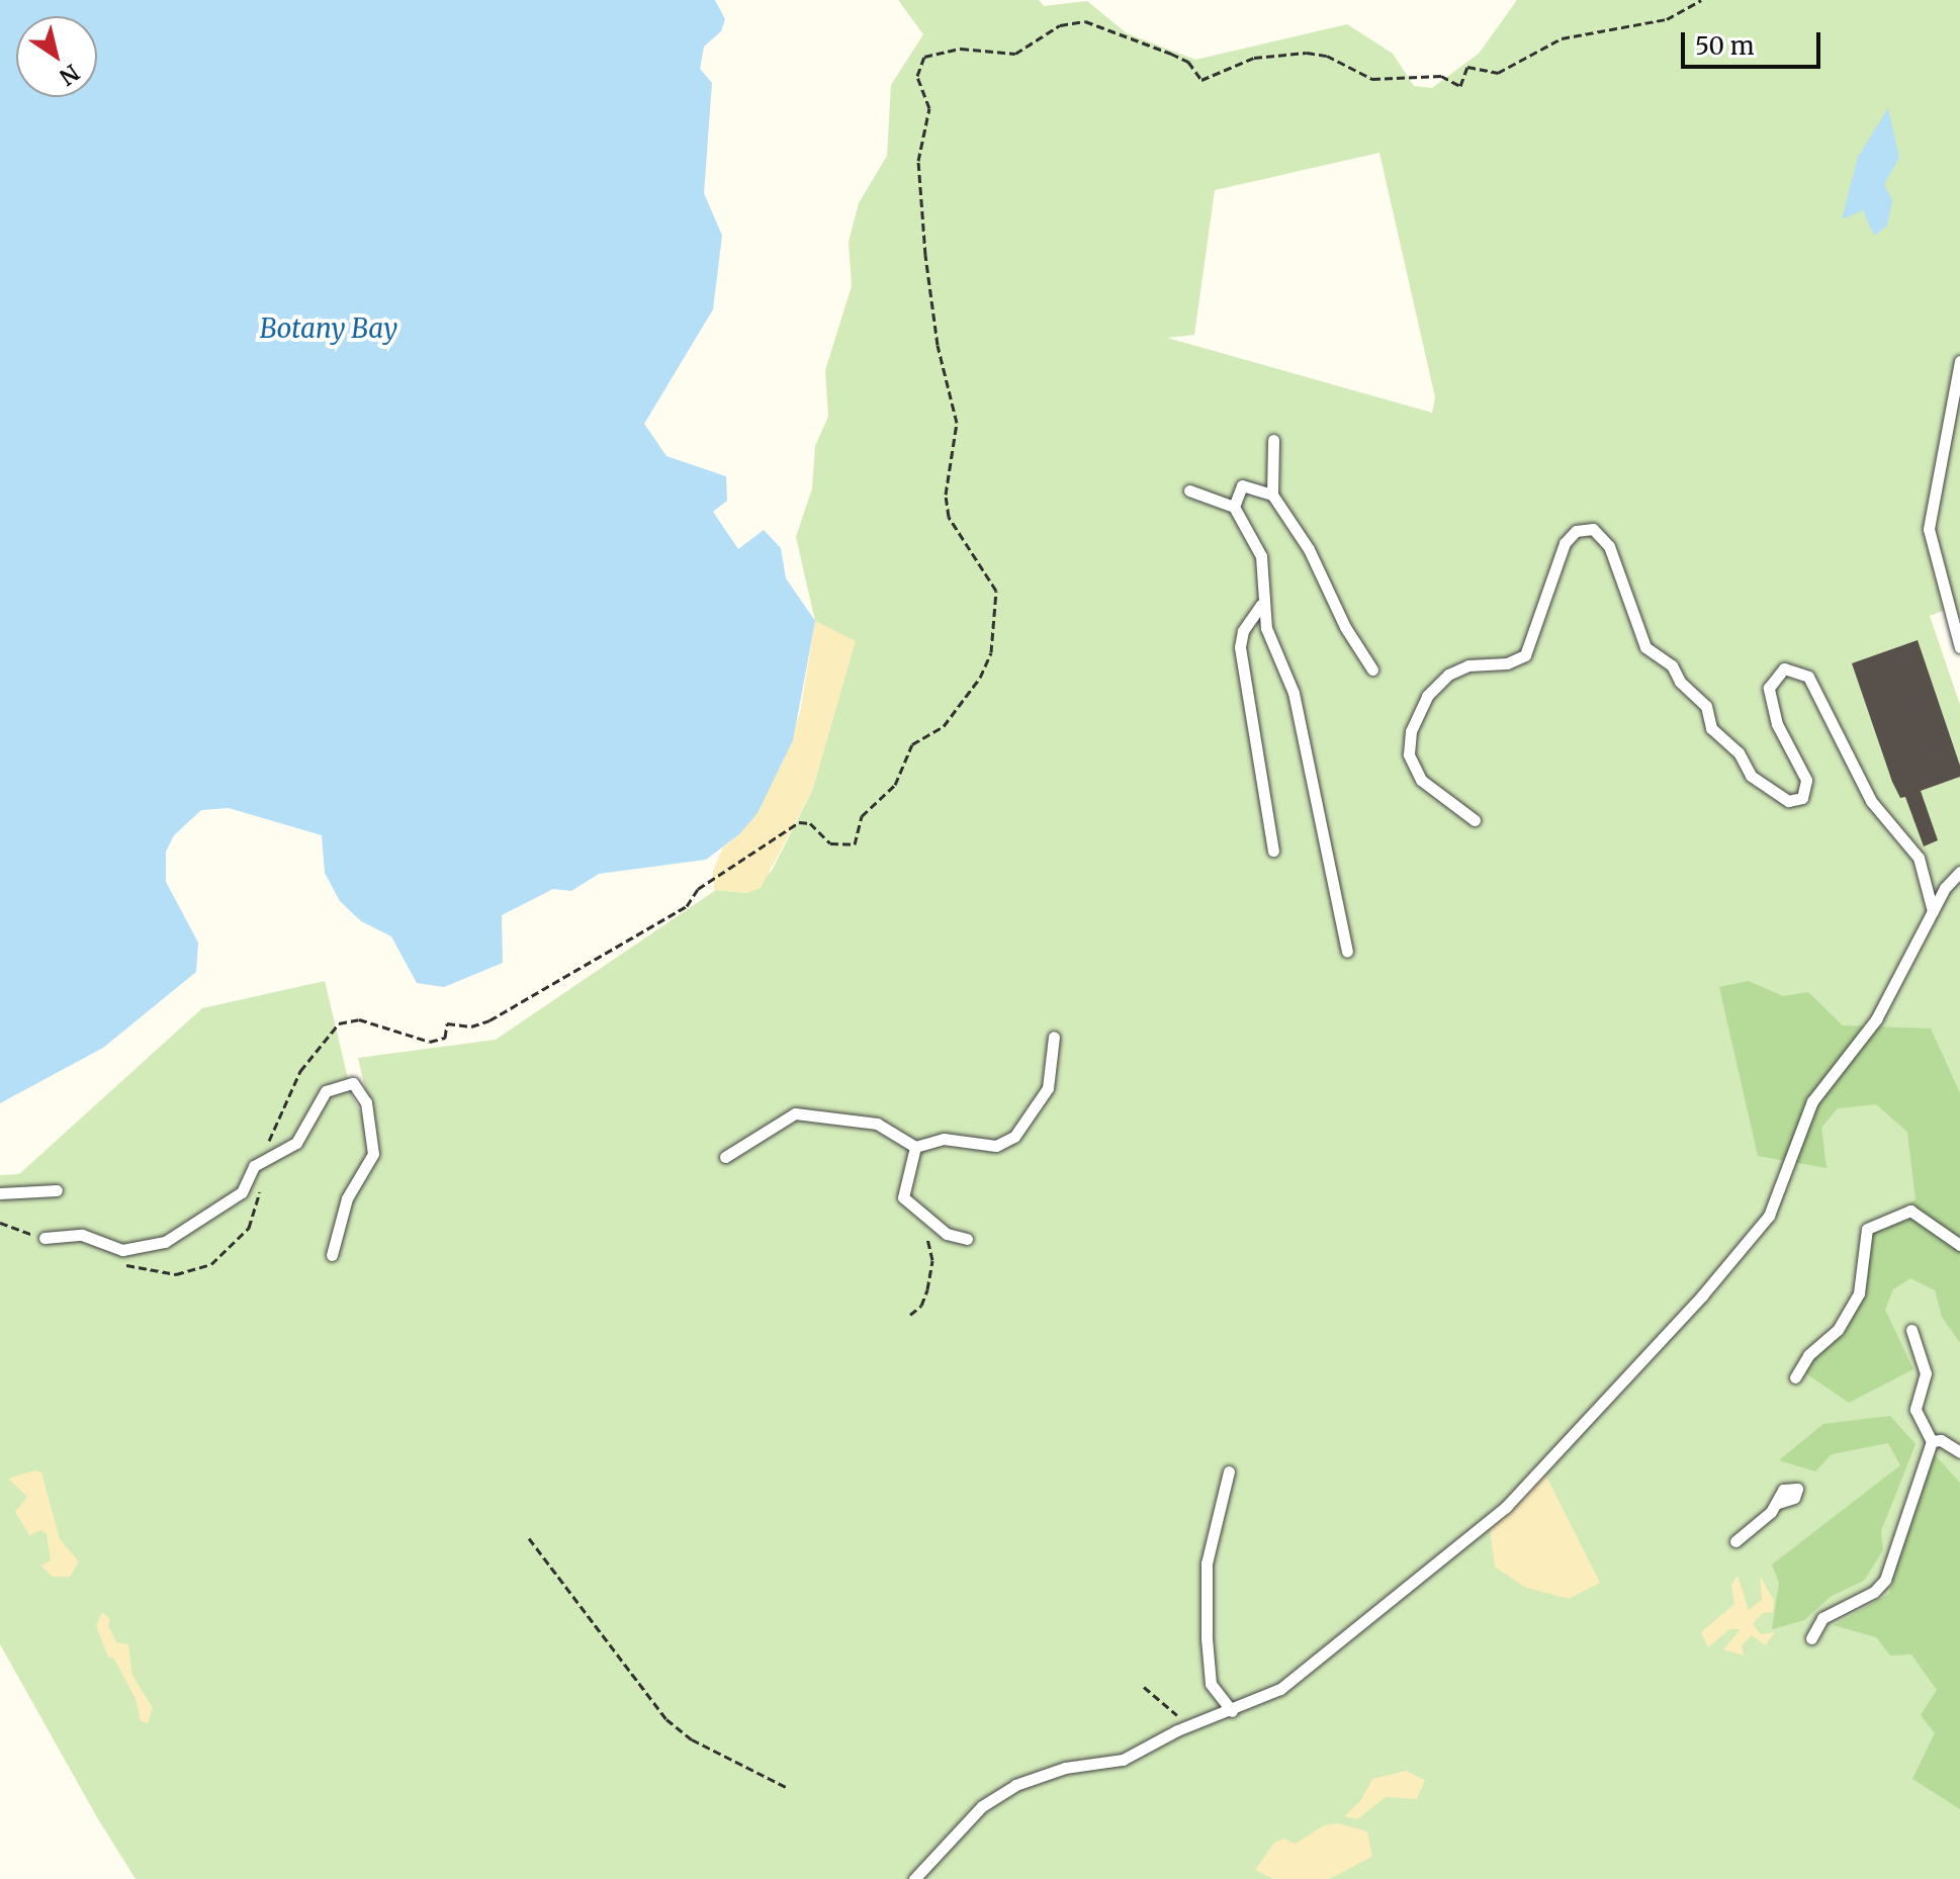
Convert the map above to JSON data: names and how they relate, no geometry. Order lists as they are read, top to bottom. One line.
{"water":["Botany Bay"],"scale_bar":"50 m","north":"bottom right"}
